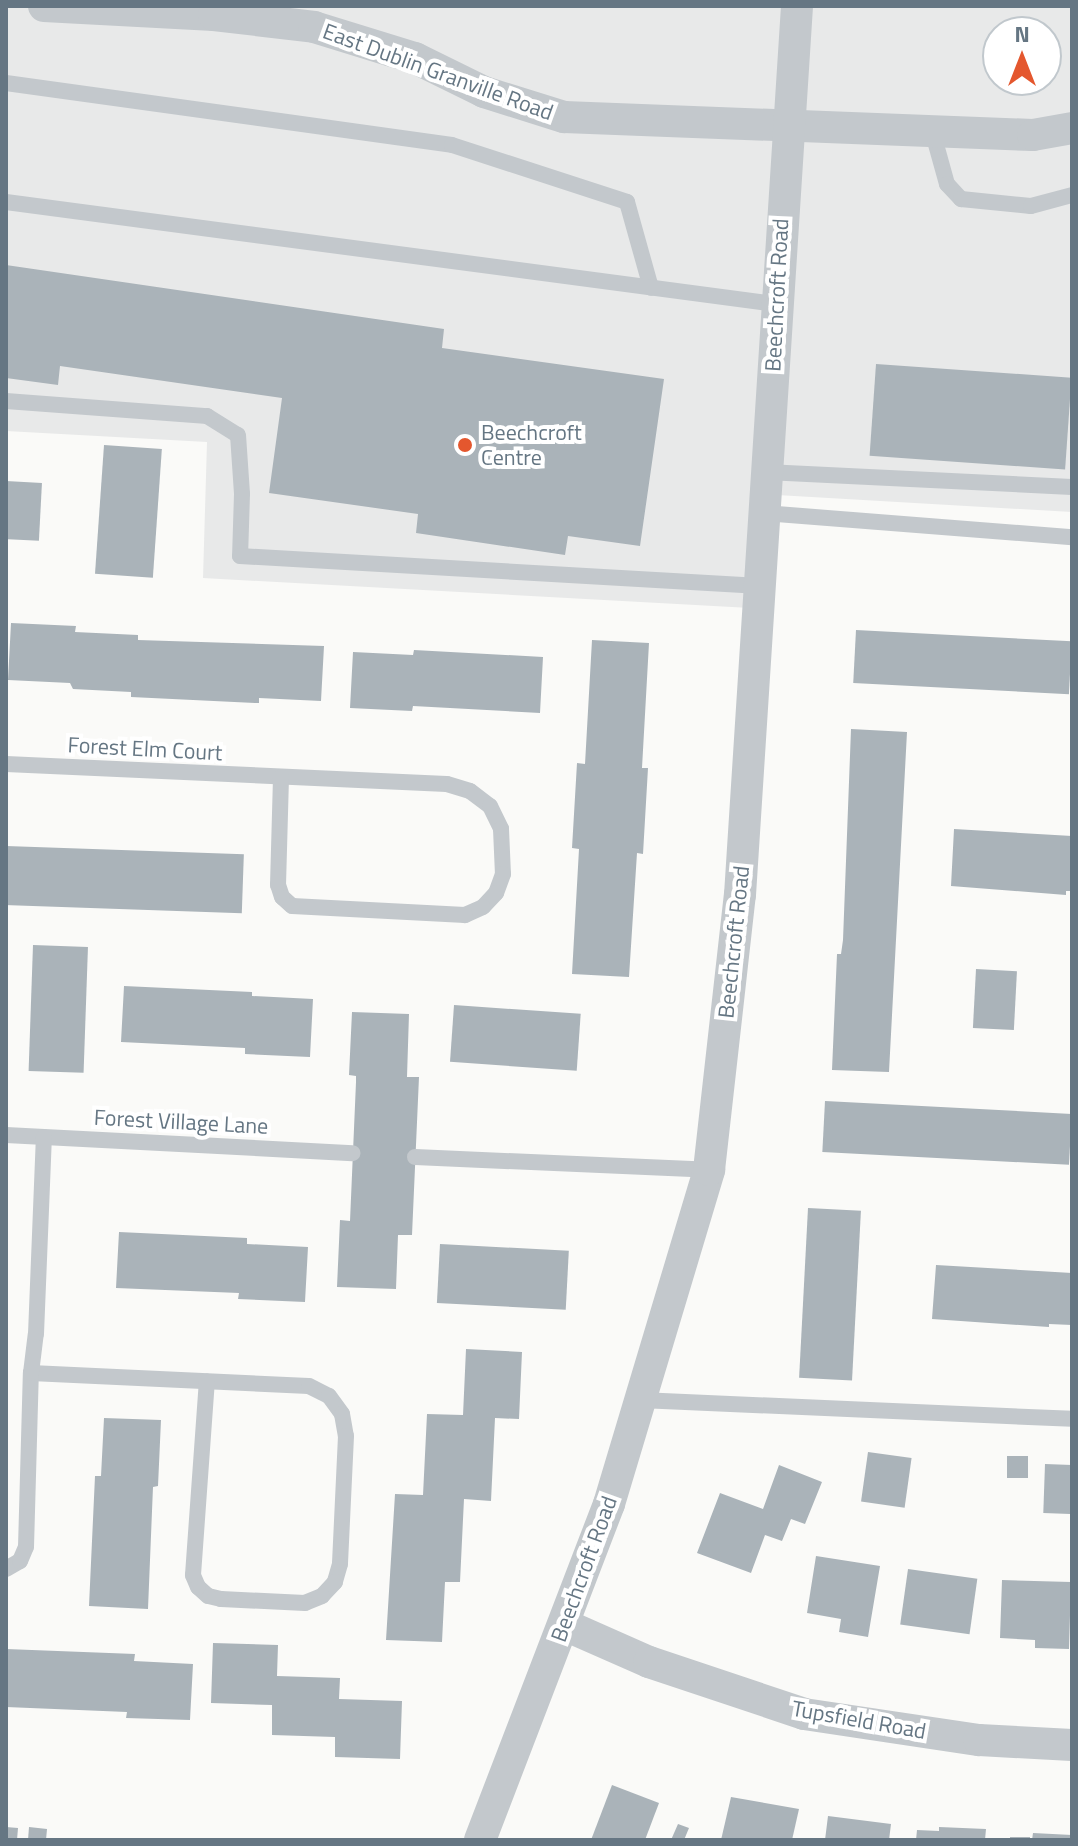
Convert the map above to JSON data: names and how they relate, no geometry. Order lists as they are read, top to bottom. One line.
{"streets":{"street":["East Dublin Granville Road","Beechcroft Road","Tupsfield Road"],"lane":["Forest Elm Court","Forest Village Lane"]},"crossings":[["East Dublin Granville Road","Beechcroft Road"],["Beechcroft Road","Tupsfield Road"]],"places":["Beechcroft Centre"],"north":"top"}
